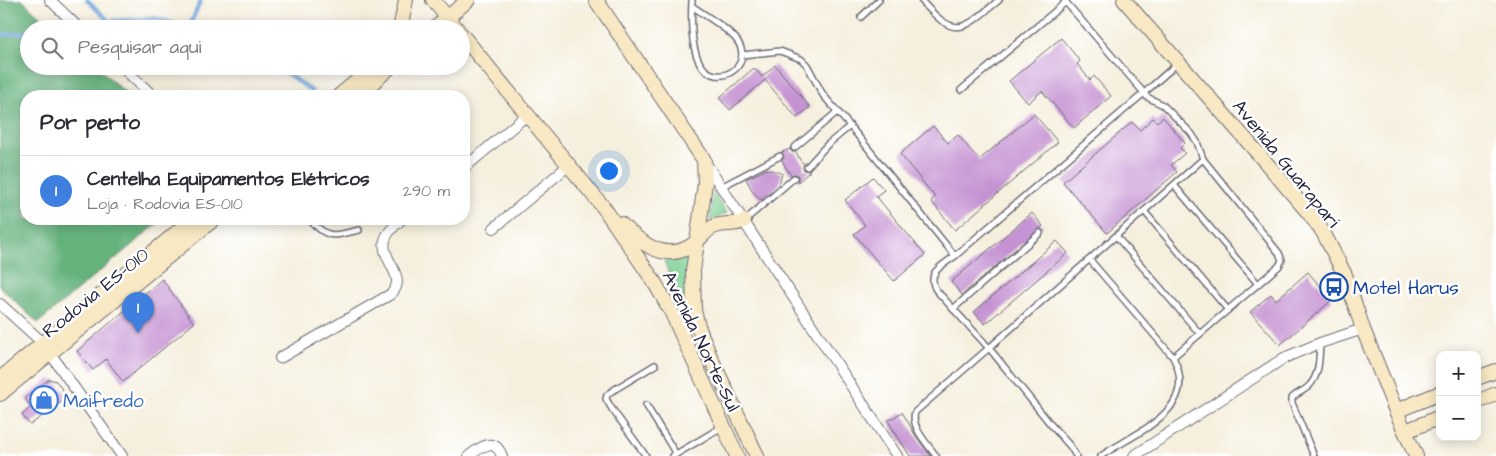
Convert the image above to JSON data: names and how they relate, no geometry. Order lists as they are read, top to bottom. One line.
{"streets":{"main road":["Avenida Guarapari","Rodovia ES-010","Avenida Norte-Sul"]},"places":{"bus stop":["Motel Harus"],"shop":["Maifredo"]},"page":{"search":"Pesquisar aqui","heading":"Por perto","list":[{"mark":"1","name":"Centelha Equipamentos Elétricos","note":"Loja · Rodovia ES-010","value":"290 m"}],"pins":"1","map_buttons":["+","−"]}}
